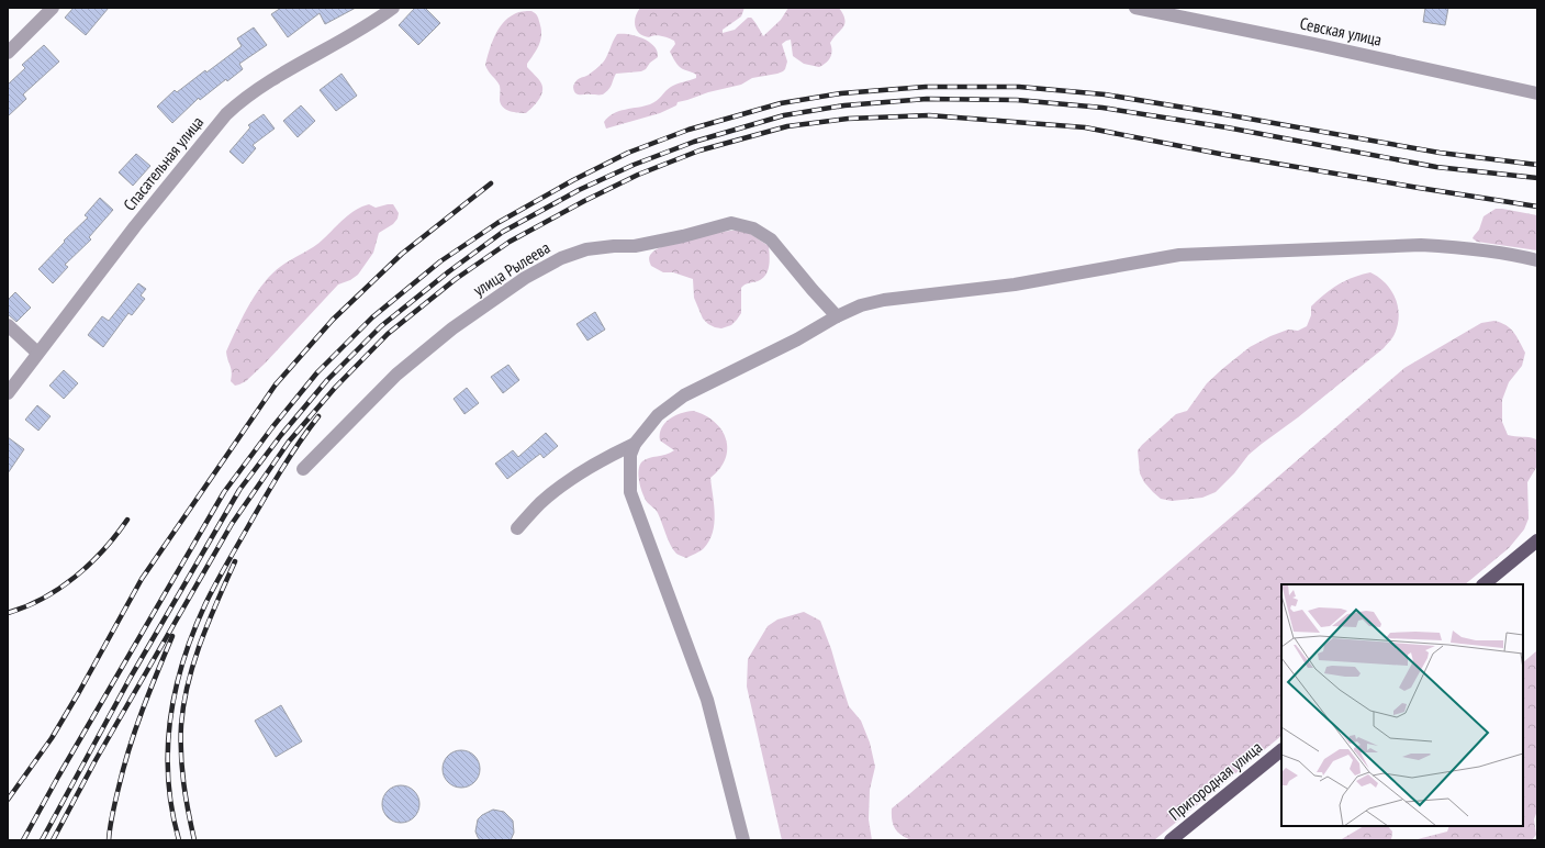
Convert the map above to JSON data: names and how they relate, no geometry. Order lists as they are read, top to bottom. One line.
{"streets":{"main road":["Пригородная улица"],"street":["Севская улица","Спасательная улица","улица Рылеева"]}}
